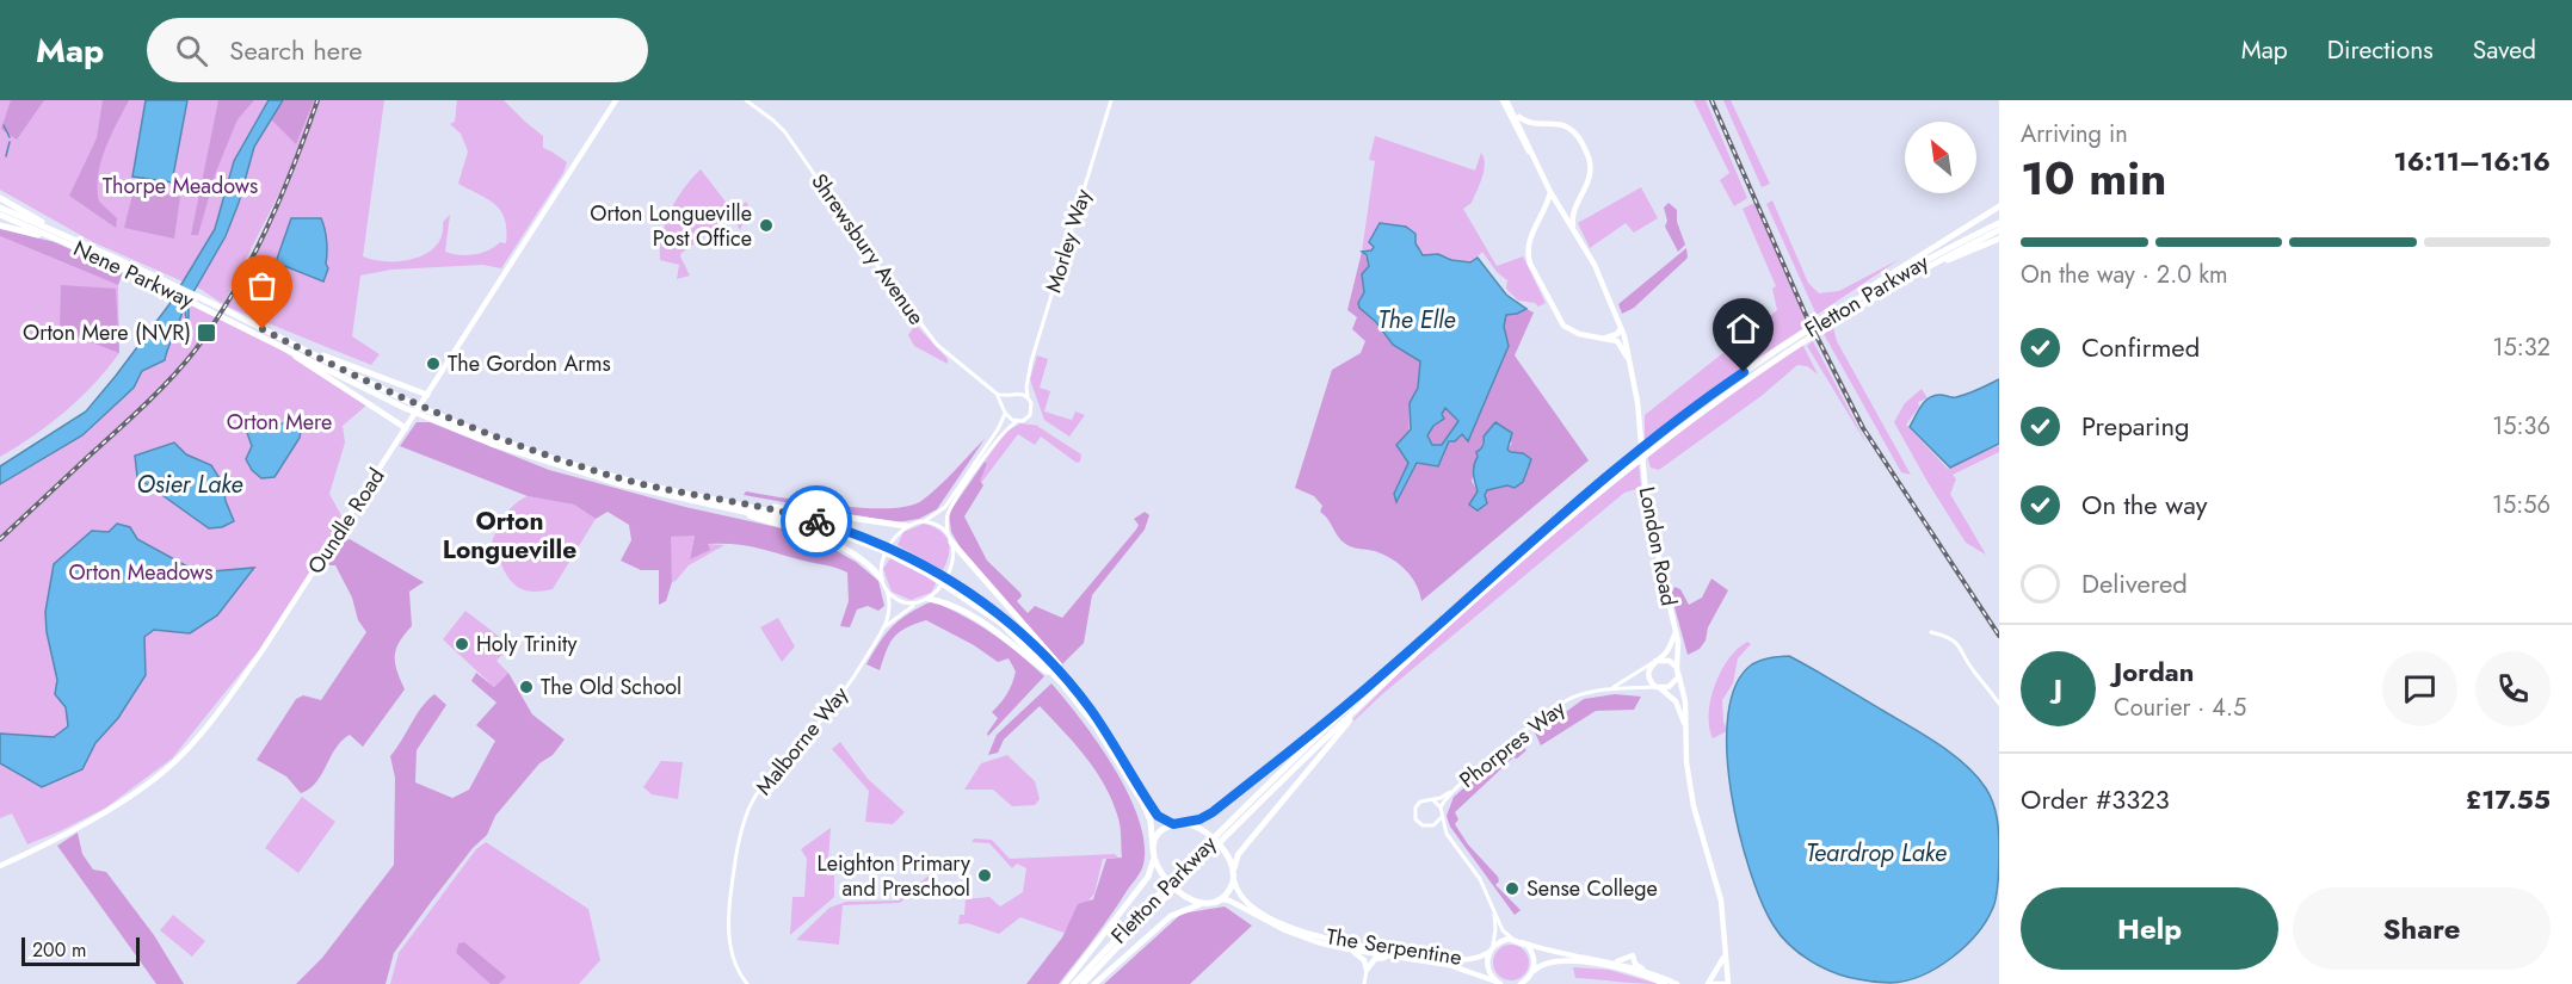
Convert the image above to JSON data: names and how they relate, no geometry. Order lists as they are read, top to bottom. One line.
{"streets":{"highway":["Nene Parkway","Fletton Parkway"],"main road":["Oundle Road","London Road","The Serpentine"],"street":["Morley Way","Shrewsbury Avenue","Malborne Way","Phorpres Way"]},"crossings":[["Morley Way","Shrewsbury Avenue"],["Nene Parkway","The Serpentine"],["London Road","Phorpres Way"]],"districts":["Orton Longueville"],"water":["The Elle","Osier Lake","Teardrop Lake"],"parks":["Thorpe Meadows","Orton Mere","Orton Meadows"],"places":{"other":["Orton Longueville Post Office","The Gordon Arms","Holy Trinity","The Old School","Leighton Primary and Preschool","Sense College"],"transit":["Orton Mere (NVR)"]},"scale_bar":"200 m","north":"top left","page":{"header":"Map","search":"Search here","nav":["Map","Directions","Saved"],"heading":["10 min","Arriving in","16:11–16:16"],"panel":["Jordan","Courier · 4.5","Order #3323","£17.55"],"bar":"On the way · 2.0 km","list":[["Confirmed","15:32"],["Preparing","15:36"],["On the way","15:56"],"Delivered"],"round":"J","buttons":["Help","Share"],"scale":"200 m"}}
